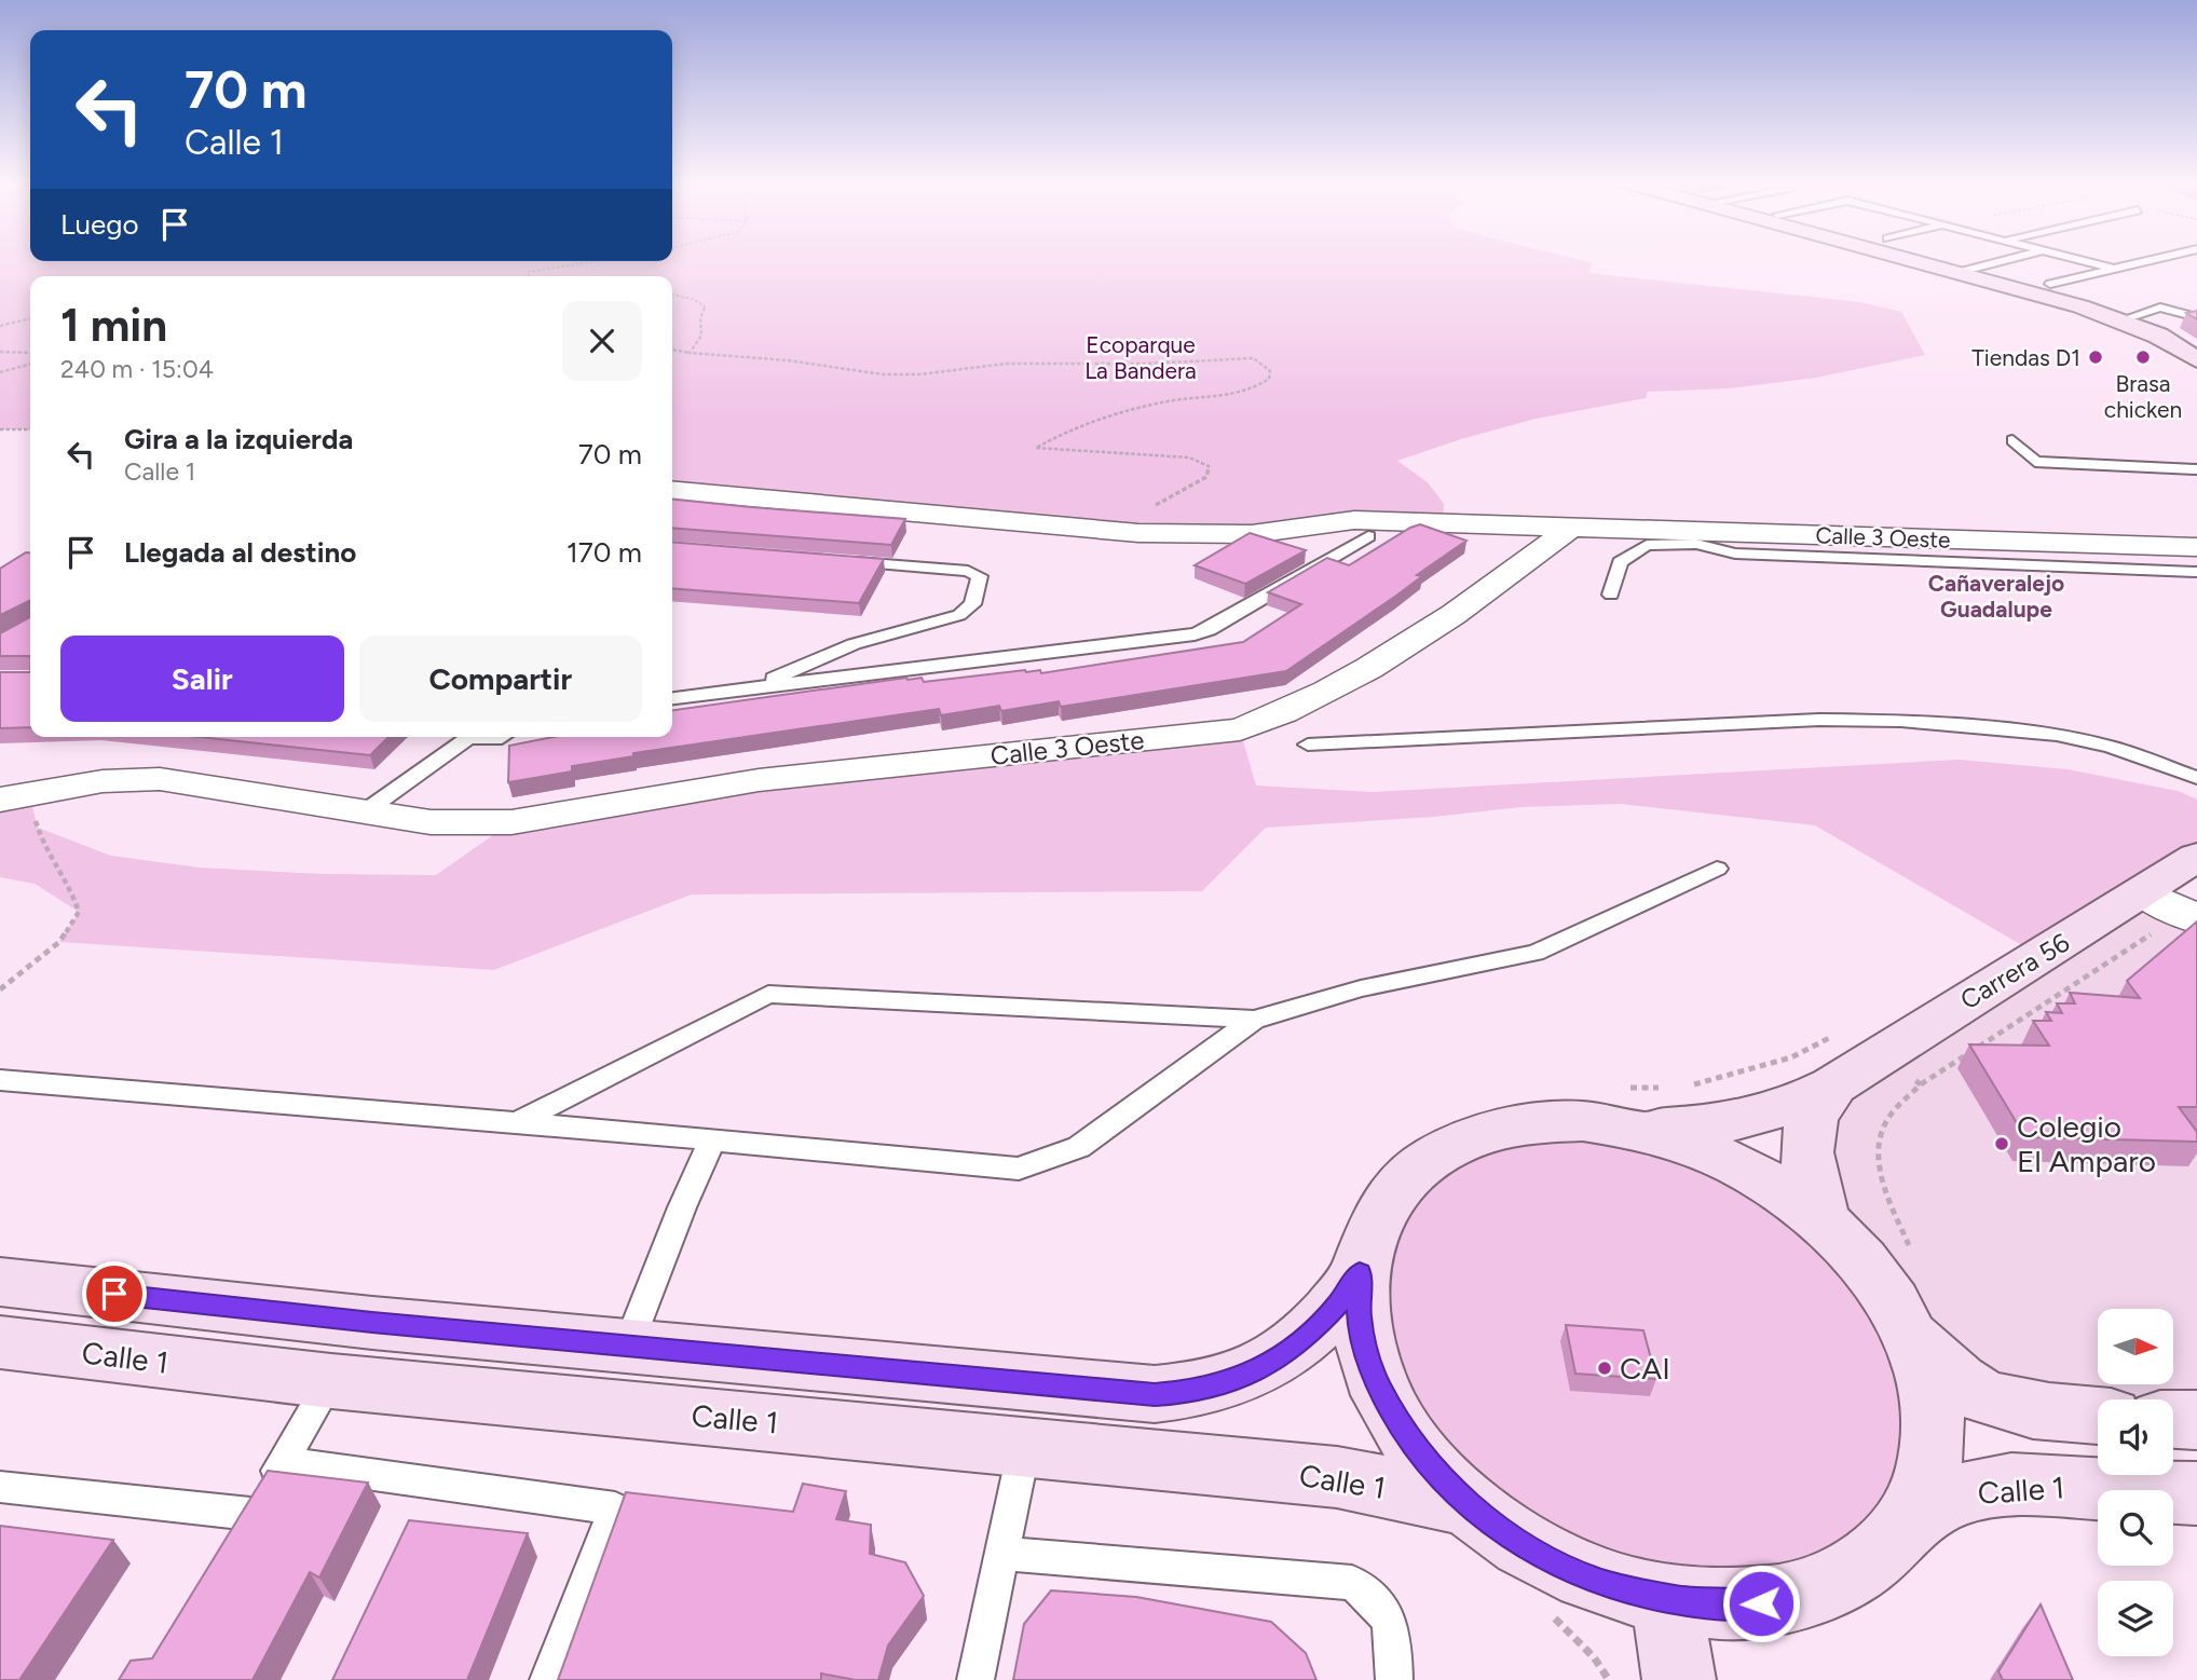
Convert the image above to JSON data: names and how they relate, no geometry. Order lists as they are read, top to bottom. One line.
{"streets":{"main road":["Carrera 56","Calle 1"],"street":["Calle 3 Oeste"]},"districts":["Cañaveralejo Guadalupe"],"parks":["Ecoparque La Bandera"],"places":["Tiendas D1","Brasa chicken","Colegio El Amparo","CAI"],"north":"right","page":{"turn":["70 m","Calle 1"],"then":"Luego","heading":["1 min","240 m · 15:04"],"list":[{"name":"Gira a la izquierda","note":"Calle 1","value":"70 m"},{"name":"Llegada al destino","value":"170 m"}],"buttons":["Salir","Compartir"]}}
